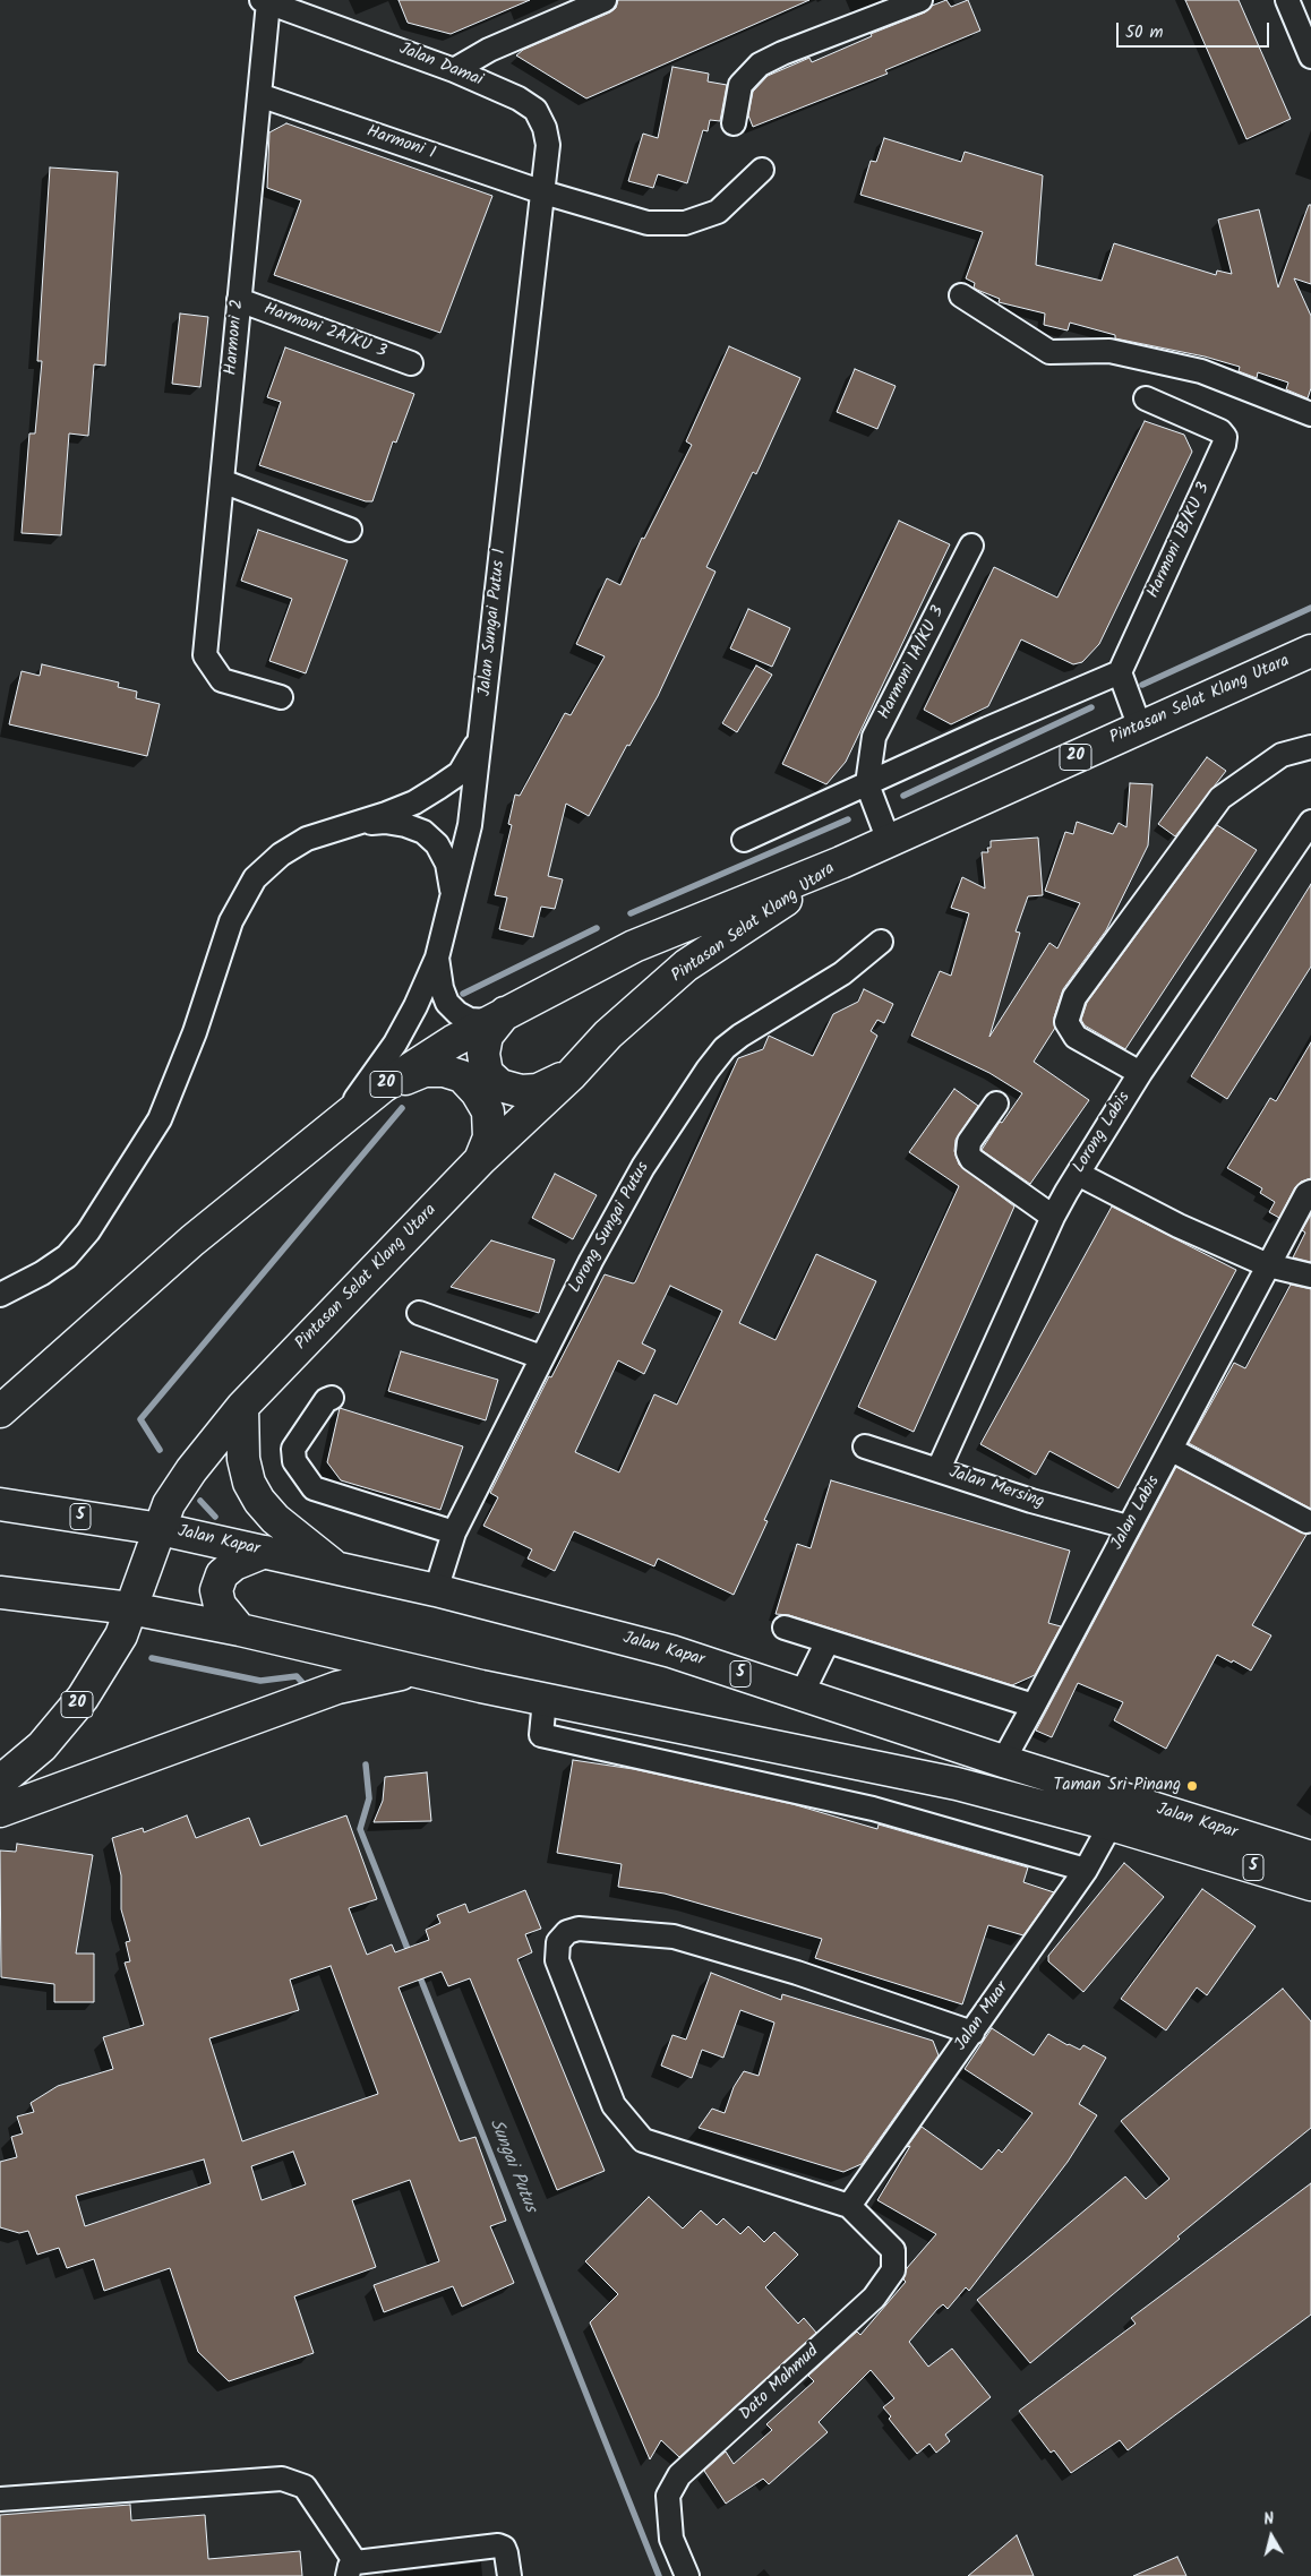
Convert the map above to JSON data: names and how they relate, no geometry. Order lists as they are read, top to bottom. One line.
{"streets":{"highway":["Pintasan Selat Klang Utara","20","5","Jalan Kapar"],"street":["Jalan Damai","Harmoni 1","Harmoni 2A/KU 3","Harmoni 2","Harmoni 1B/KU 3","Jalan Sungai Putus 1","Harmoni 1A/KU 3","Lorong Labis","Lorong Sungai Putus","Jalan Mersing","Jalan Labis","Jalan Muar","Dato Mahmud"]},"crossings":[["Jalan Damai","Harmoni 1"],["Jalan Damai","Harmoni 2"],["Jalan Damai","Jalan Sungai Putus 1"],["Harmoni 1","Harmoni 2"],["Harmoni 1","Jalan Sungai Putus 1"],["Harmoni 2A/KU 3","Harmoni 2"],["Jalan Sungai Putus 1","Pintasan Selat Klang Utara"],["Pintasan Selat Klang Utara","Jalan Kapar"],["Lorong Labis","Jalan Mersing"],["Lorong Sungai Putus","Jalan Kapar"],["Jalan Mersing","Jalan Labis"],["Jalan Labis","Jalan Kapar"],["Jalan Kapar","Jalan Muar"],["Jalan Muar","Dato Mahmud"]],"water":["Sungai Putus"],"places":["Taman Sri Pinang"],"scale_bar":"50 m","north":"top"}
